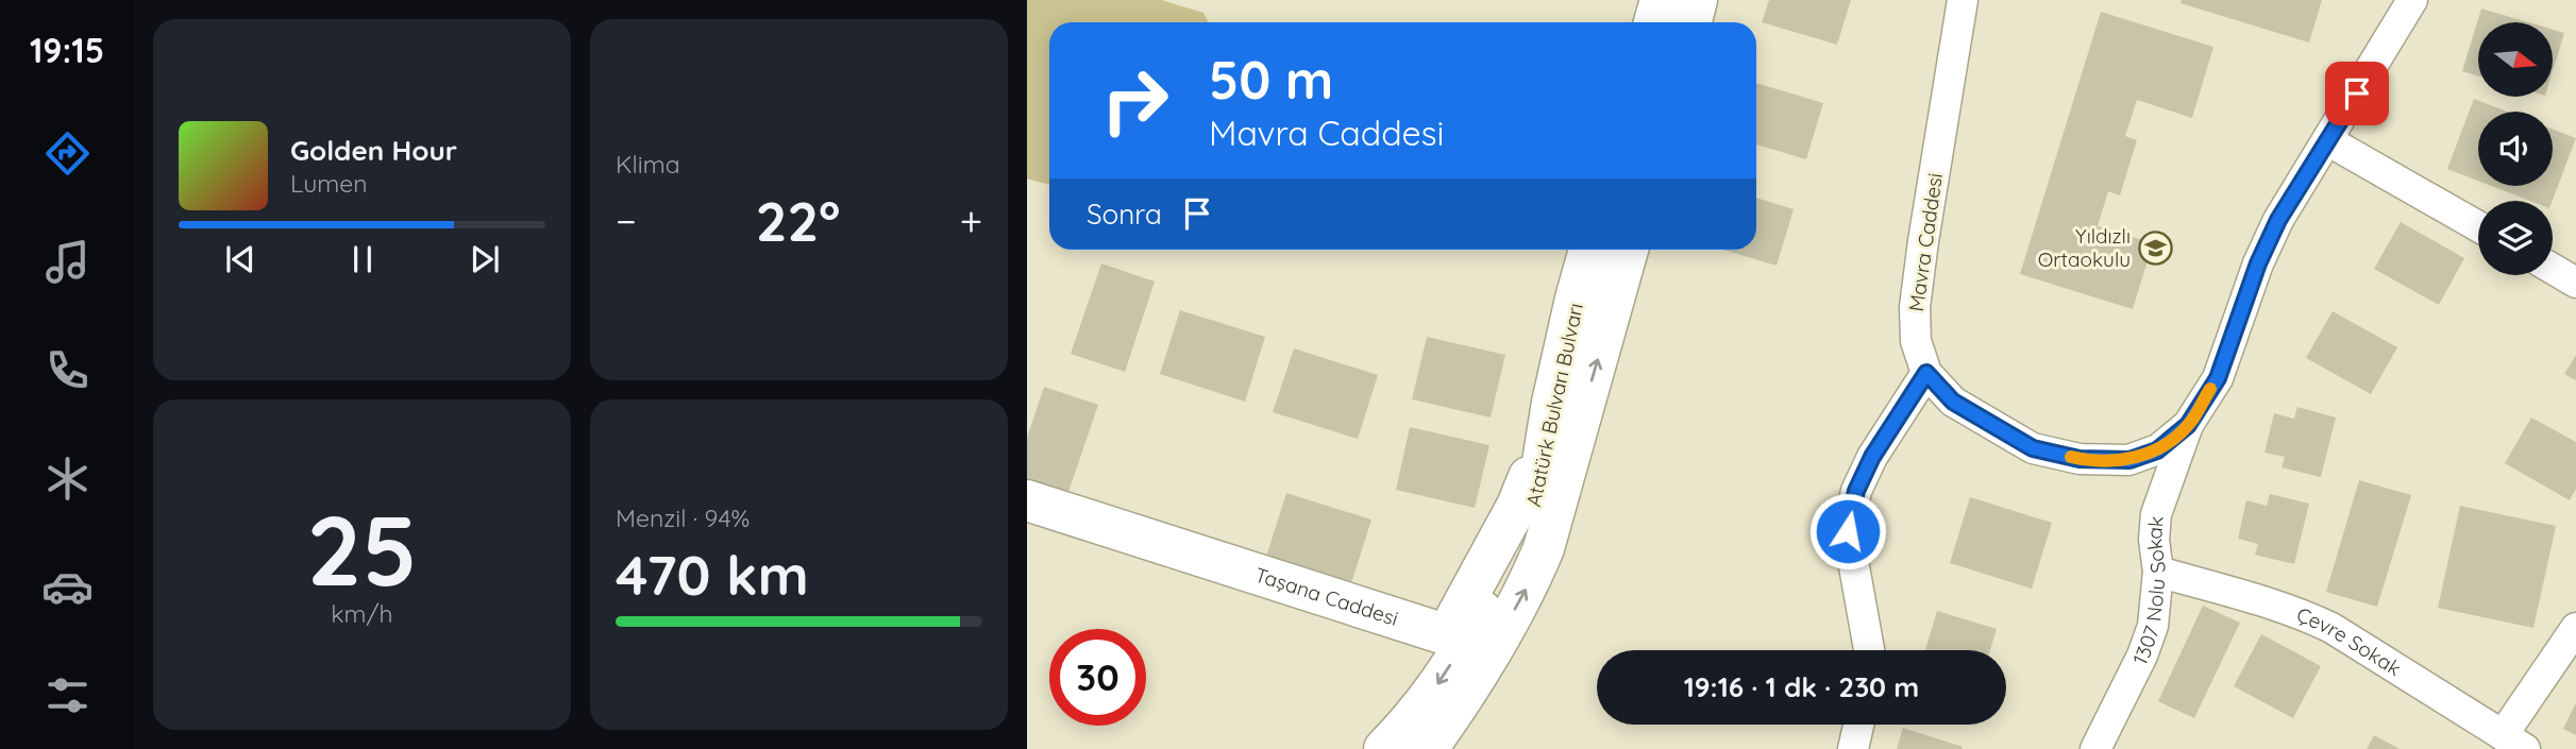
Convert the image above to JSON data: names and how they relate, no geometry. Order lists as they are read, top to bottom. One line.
{"streets":{"street":["Mavra Caddesi","Atatürk Bulvarı Bulvarı","1307 Nolu Sokak","Taşana Caddesi","Çevre Sokak"]},"crossings":[["Mavra Caddesi","1307 Nolu Sokak"],["Atatürk Bulvarı Bulvarı","Taşana Caddesi"],["1307 Nolu Sokak","Çevre Sokak"]],"places":{"school or university":["Yıldızlı Ortaokulu"]},"north":"right","page":{"tabs":"19:15","tile":["Klima",["25","km/h"],["Menzil · 94%","470 km"]],"turn":["50 m","Mavra Caddesi"],"song":["Golden Hour","Lumen"],"then":"Sonra","heat":["−","22°","+"],"limit":"30","trip":"19:16 · 1 dk · 230 m"}}
